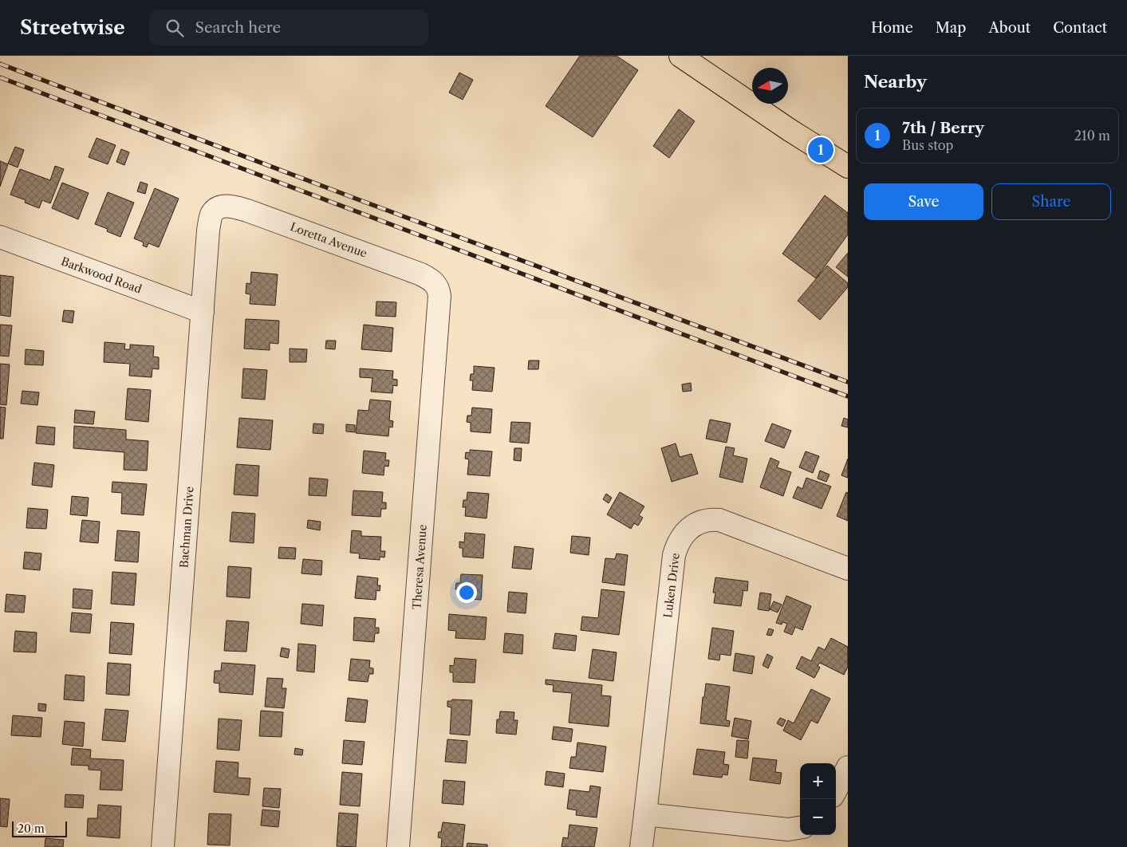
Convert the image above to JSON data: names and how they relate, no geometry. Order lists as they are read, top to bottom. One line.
{"streets":{"street":["Loretta Avenue","Barkwood Road","Bachman Drive","Theresa Avenue","Luken Drive"]},"crossings":[["Loretta Avenue","Bachman Drive"],["Loretta Avenue","Theresa Avenue"],["Barkwood Road","Bachman Drive"]],"scale_bar":"20 m","north":"left","page":{"header":"Streetwise","search":"Search here","nav":["Home","Map","About","Contact"],"heading":"Nearby","list":[{"mark":"1","name":"7th / Berry","note":"Bus stop","value":"210 m"}],"pins":"1","buttons":["Save","Share"],"map_buttons":["+","−"],"scale":"20 m"}}
